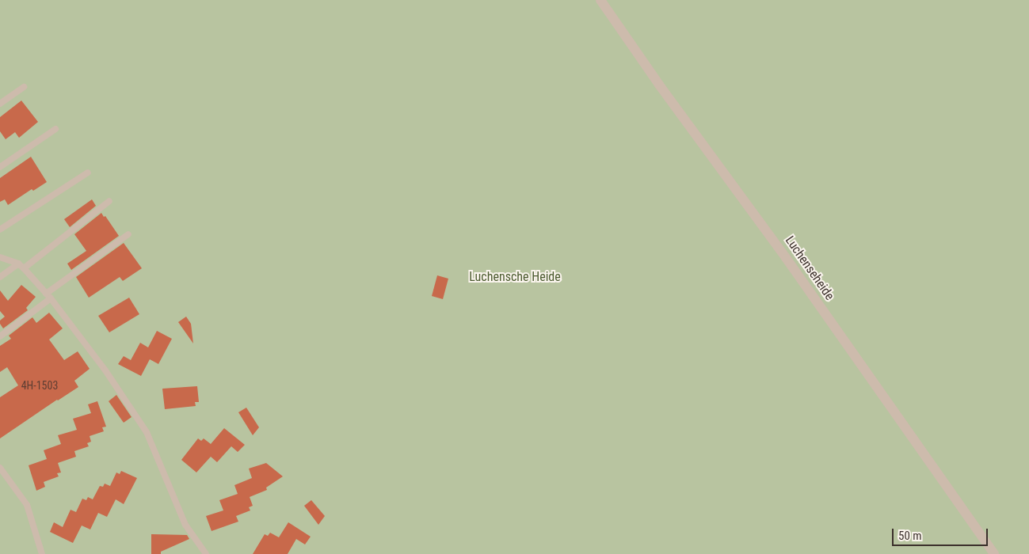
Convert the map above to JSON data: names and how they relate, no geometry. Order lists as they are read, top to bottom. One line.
{"streets":{"street":["Luchenseheide"]},"parks":["Luchensche Heide"],"house_numbers":["4H-1503"],"scale_bar":"50 m"}
